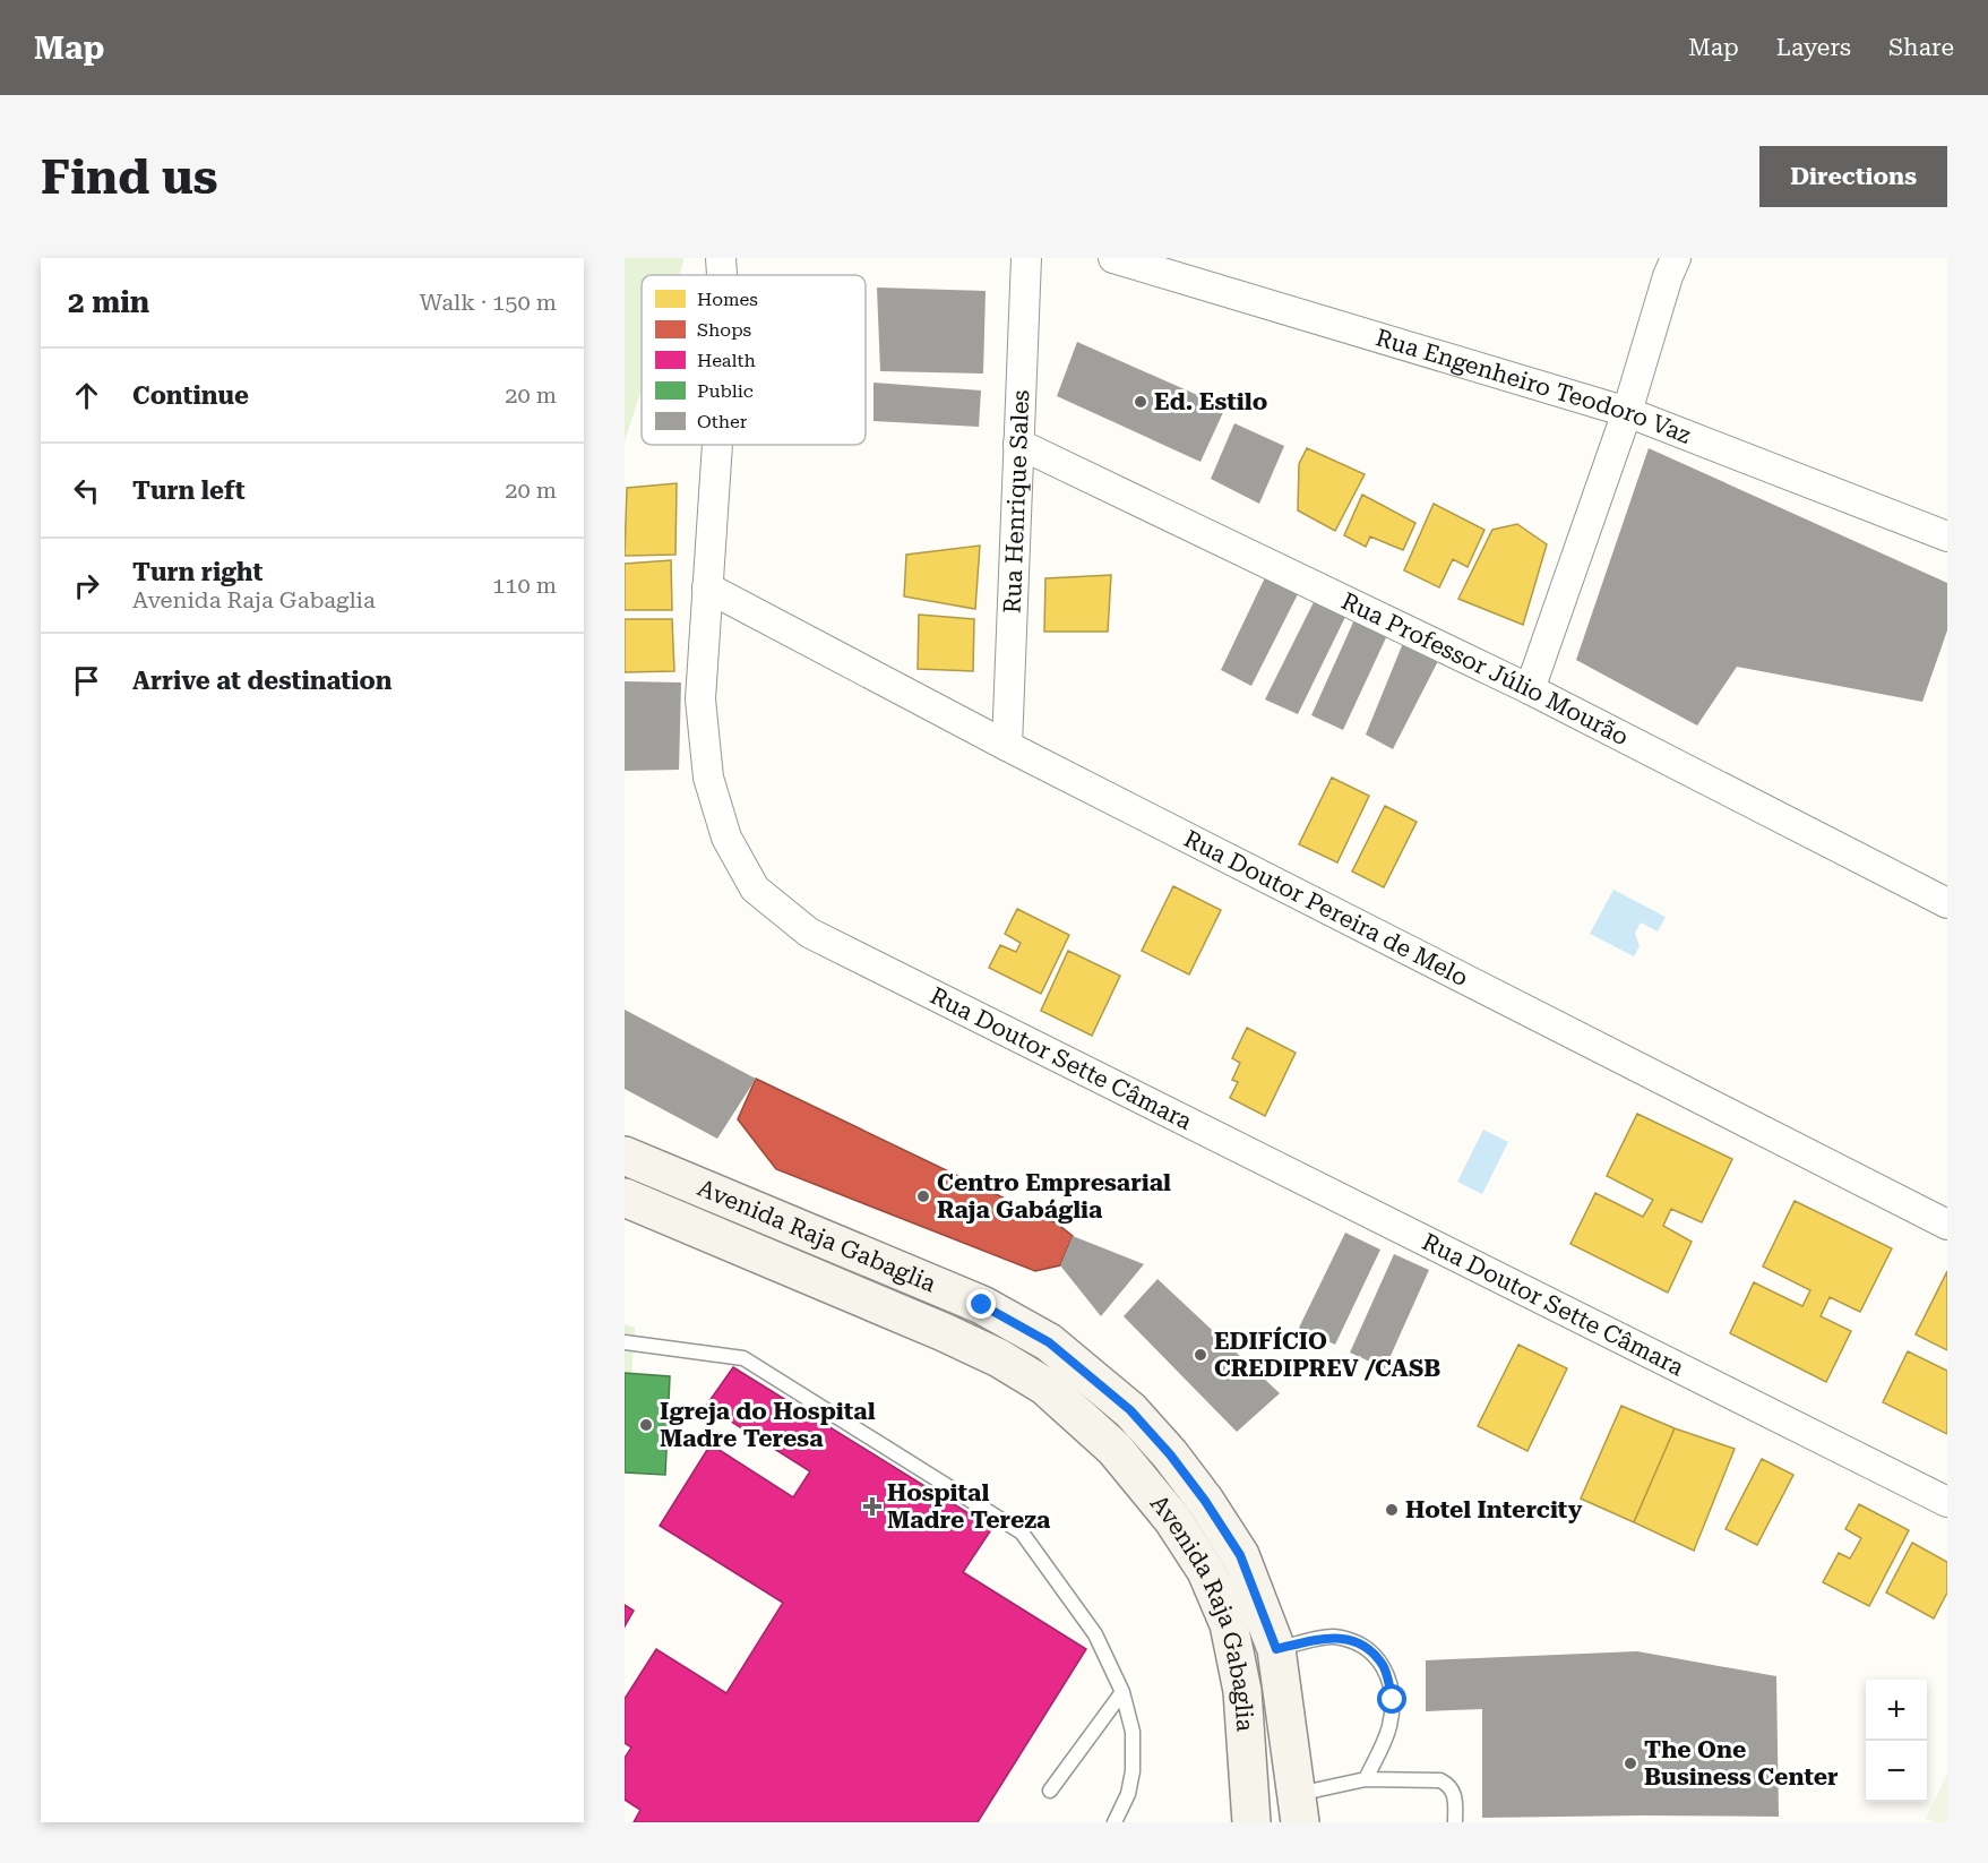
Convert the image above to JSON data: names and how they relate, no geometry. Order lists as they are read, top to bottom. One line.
{"streets":{"main road":["Avenida Raja Gabaglia"],"street":["Rua Engenheiro Teodoro Vaz","Rua Henrique Sales","Rua Professor Júlio Mourão","Rua Doutor Pereira de Melo","Rua Doutor Sette Câmara"]},"crossings":[["Rua Henrique Sales","Rua Professor Júlio Mourão"],["Rua Henrique Sales","Rua Doutor Pereira de Melo"],["Rua Doutor Pereira de Melo","Rua Doutor Sette Câmara"]],"places":{"other":["Ed. Estilo","Centro Empresarial Raja Gabáglia","EDIFÍCIO CREDIPREV /CASB","Igreja do Hospital Madre Teresa","Hotel Intercity","The One Business Center"],"health":["Hospital Madre Tereza"]},"legend":["Homes","Shops","Health","Public","Other"],"page":{"header":"Map","nav":["Map","Layers","Share"],"buttons":"Directions","title":"Find us","heading":["2 min","Walk · 150 m"],"list":[["Continue","20 m"],["Turn left","20 m"],["Turn right","Avenida Raja Gabaglia","110 m"],"Arrive at destination"],"map_buttons":["+","−"]}}
